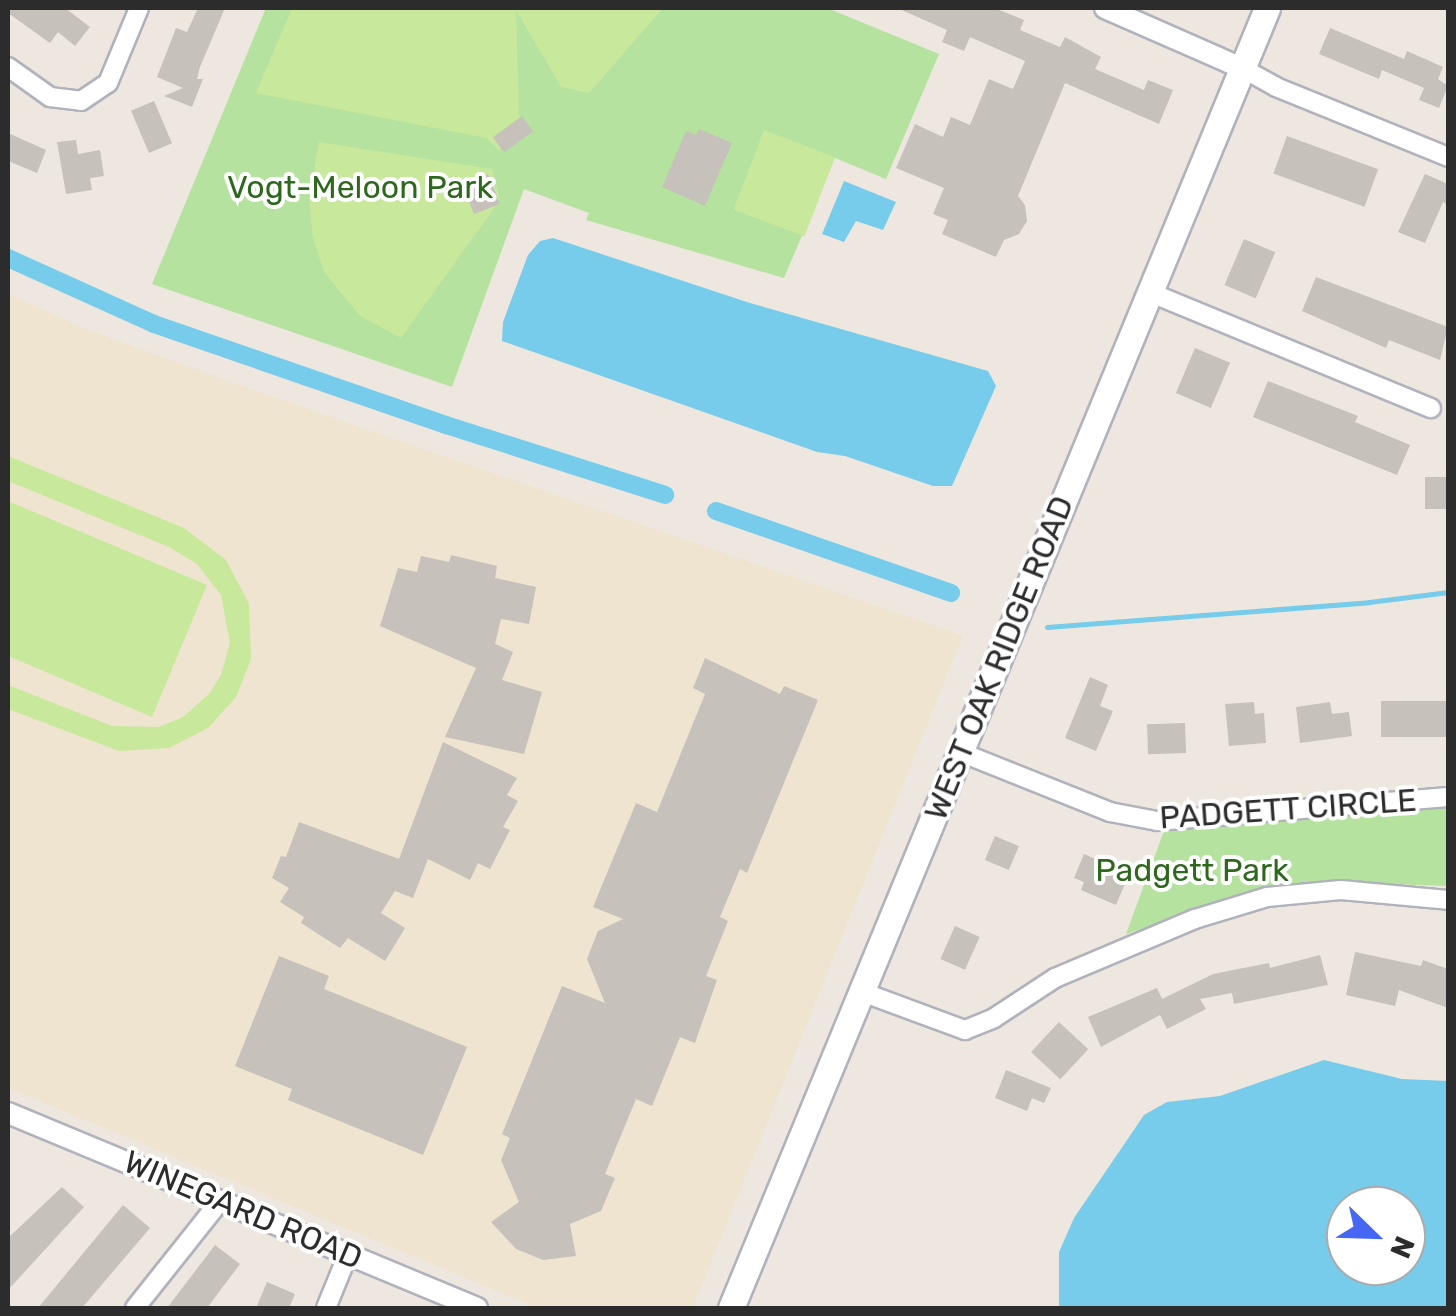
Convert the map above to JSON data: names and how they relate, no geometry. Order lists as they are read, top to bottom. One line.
{"streets":{"main road":["WEST OAK RIDGE ROAD"],"street":["PADGETT CIRCLE","WINEGARD ROAD"]},"crossings":[["WEST OAK RIDGE ROAD","PADGETT CIRCLE"]],"parks":["Vogt-Meloon Park","Padgett Park"],"north":"bottom right"}
